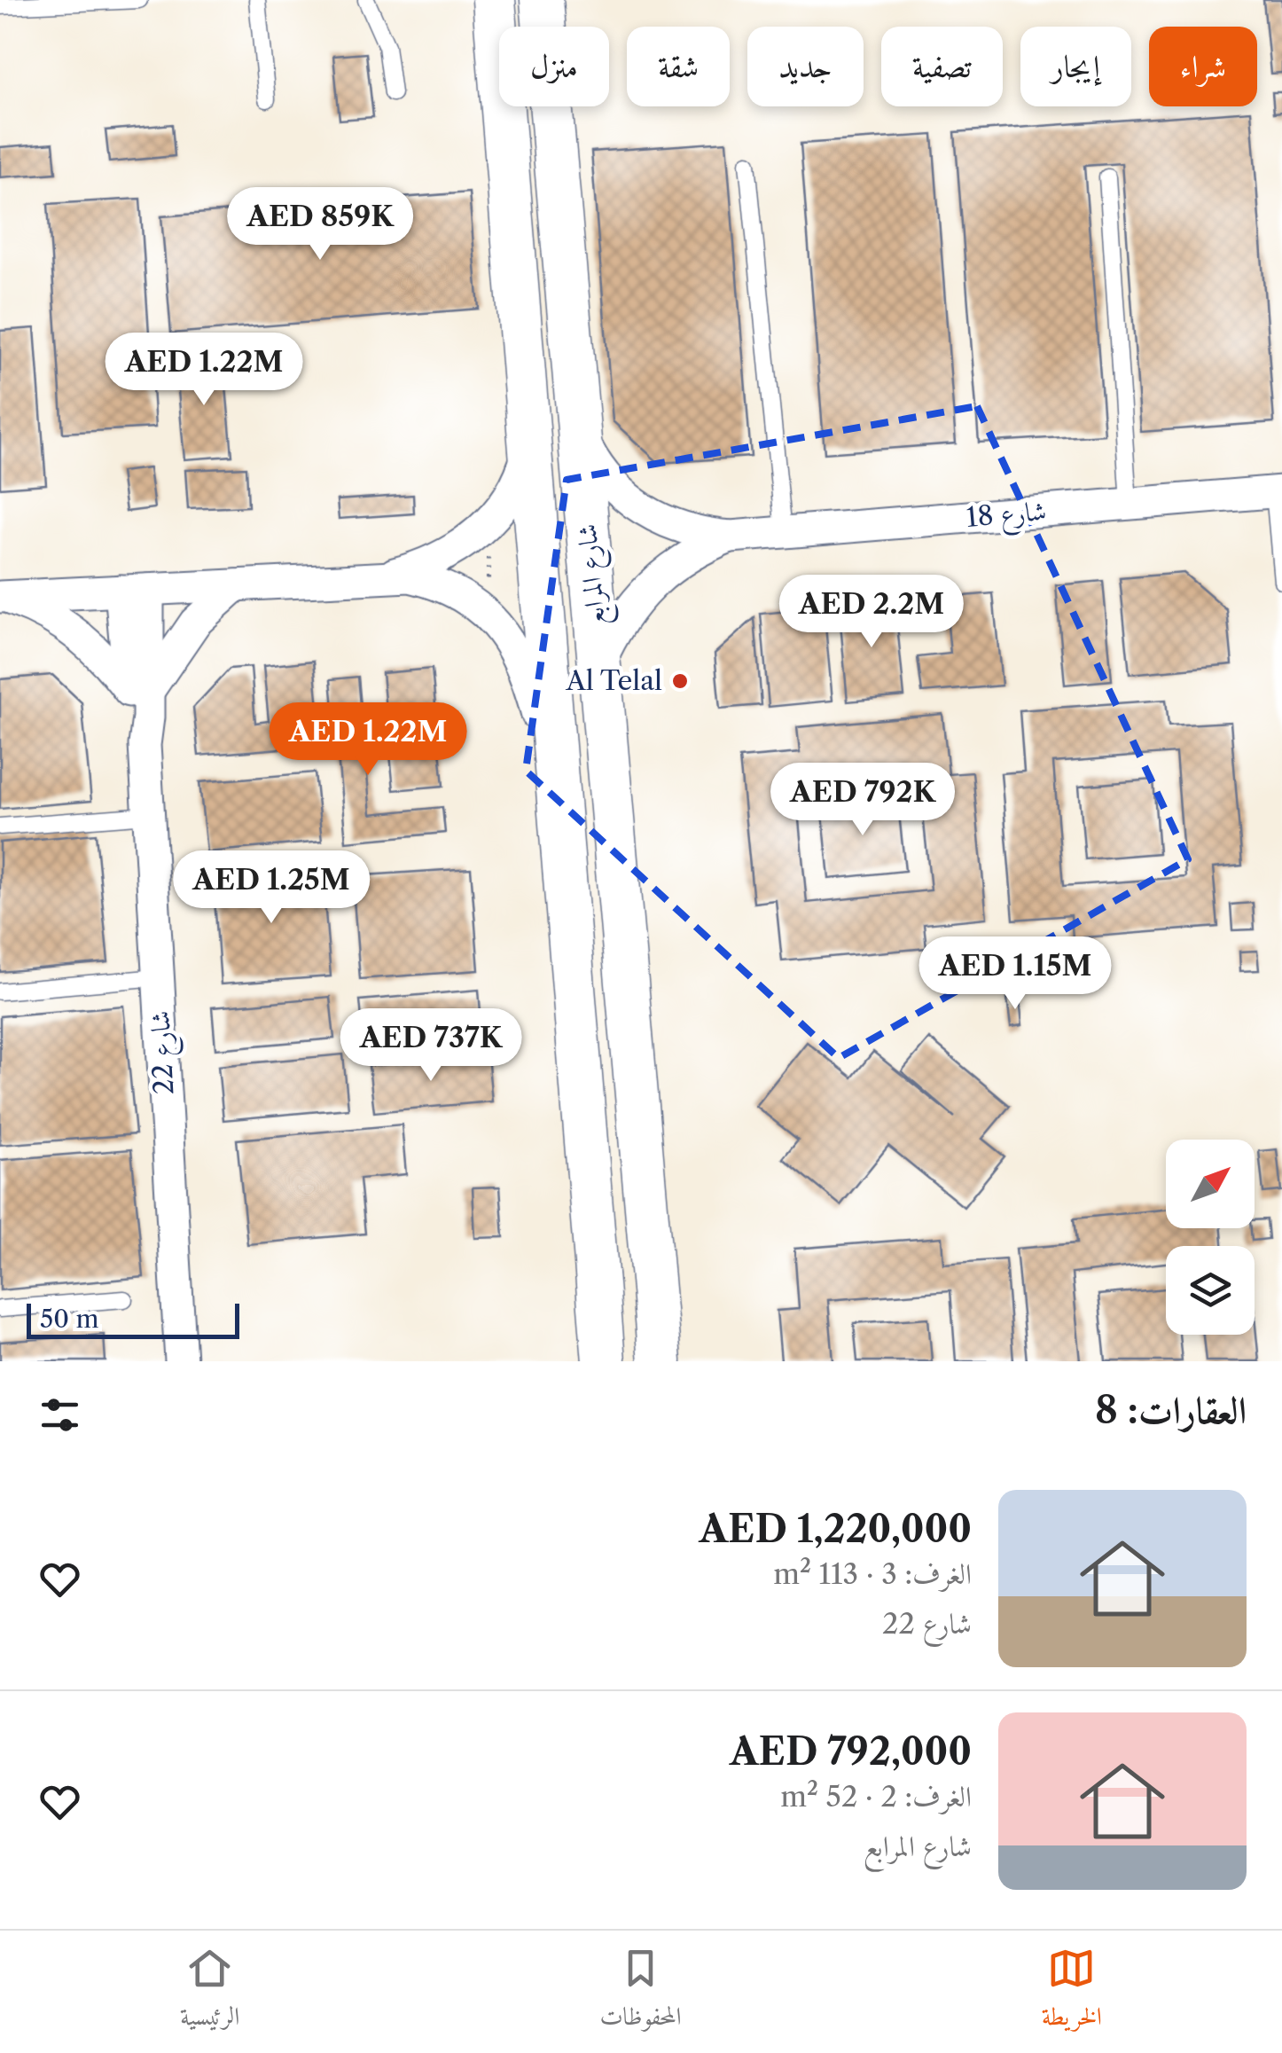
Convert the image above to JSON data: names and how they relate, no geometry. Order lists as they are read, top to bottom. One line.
{"streets":{"main road":["شارع المرابع"],"street":["شارع 18","شارع 22"]},"crossings":[["شارع 18","شارع المرابع"]],"places":["Al Telal"],"scale_bar":"50 m","north":"top right","page":{"chip":["شراء","إيجار","تصفية","جديد","شقة","منزل"],"price":["AED 859K","AED 1.22M","AED 2.2M","AED 1.22M","AED 792K","AED 1.25M","AED 1.15M","AED 737K"],"scale":"50 m","heading":"العقارات: 8","list":[{"name":"AED 1,220,000","note":"الغرف: 3 · 113 m² · شارع 22"},{"name":"AED 792,000","note":"الغرف: 2 · 52 m² · شارع المرابع"}],"tabs":["الخريطة","المحفوظات","الرئيسية"]}}
